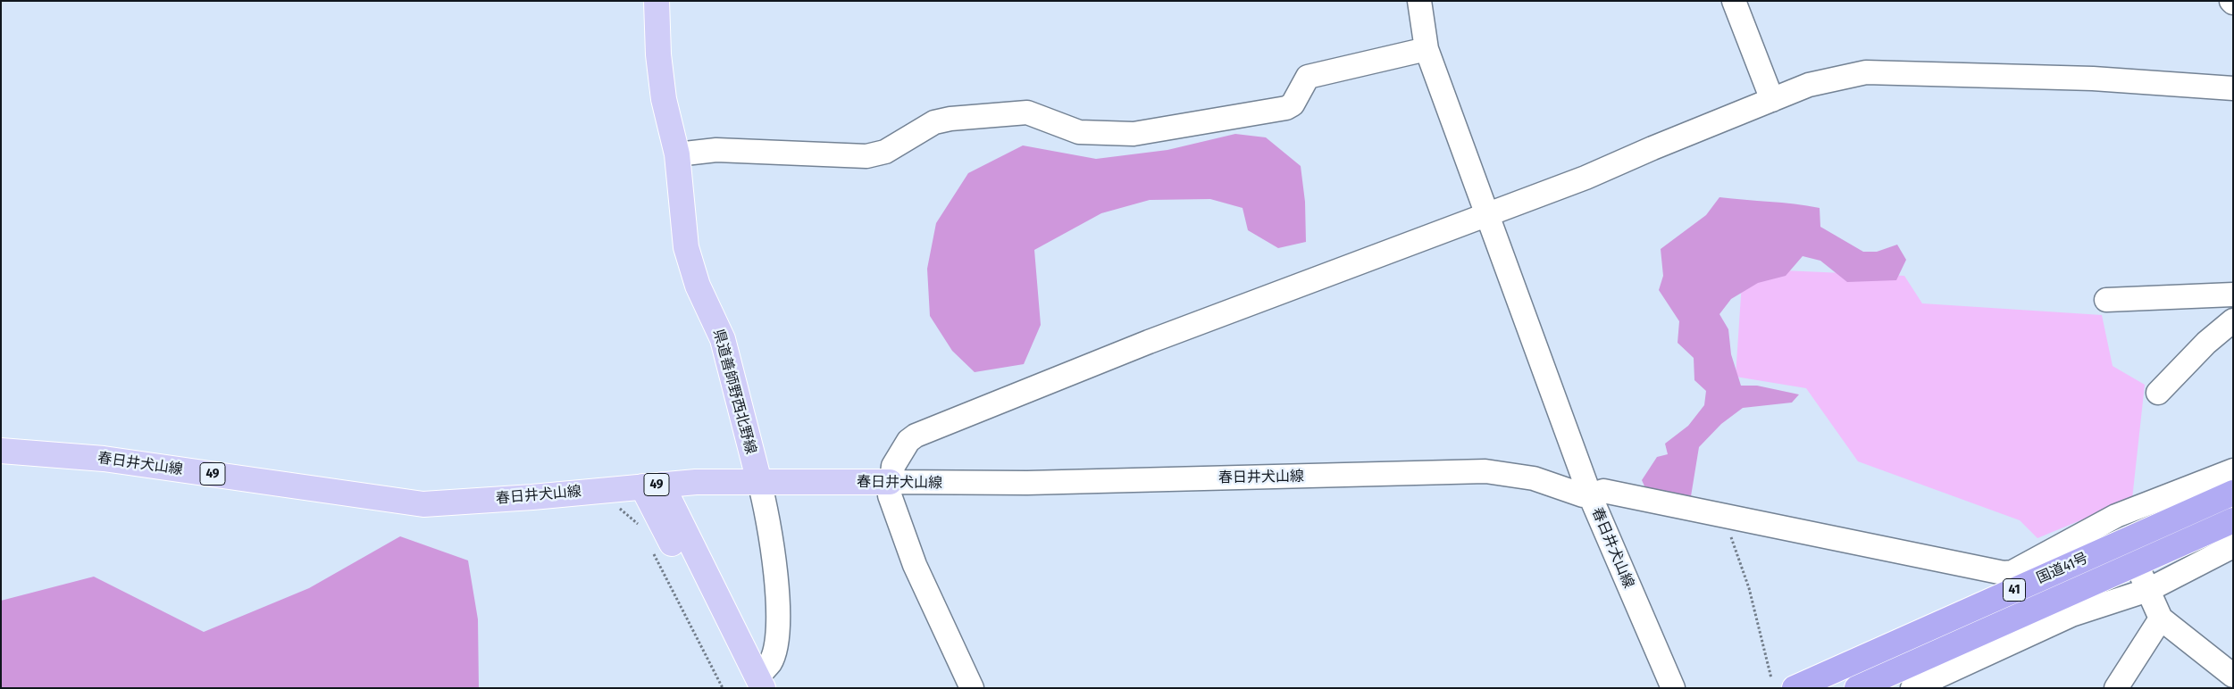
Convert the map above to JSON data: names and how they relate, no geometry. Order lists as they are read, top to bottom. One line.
{"streets":{"highway":["国道41号","41"],"main road":["県道善師野西北野線","春日井犬山線","49"]},"crossings":[["県道善師野西北野線","春日井犬山線"]]}
